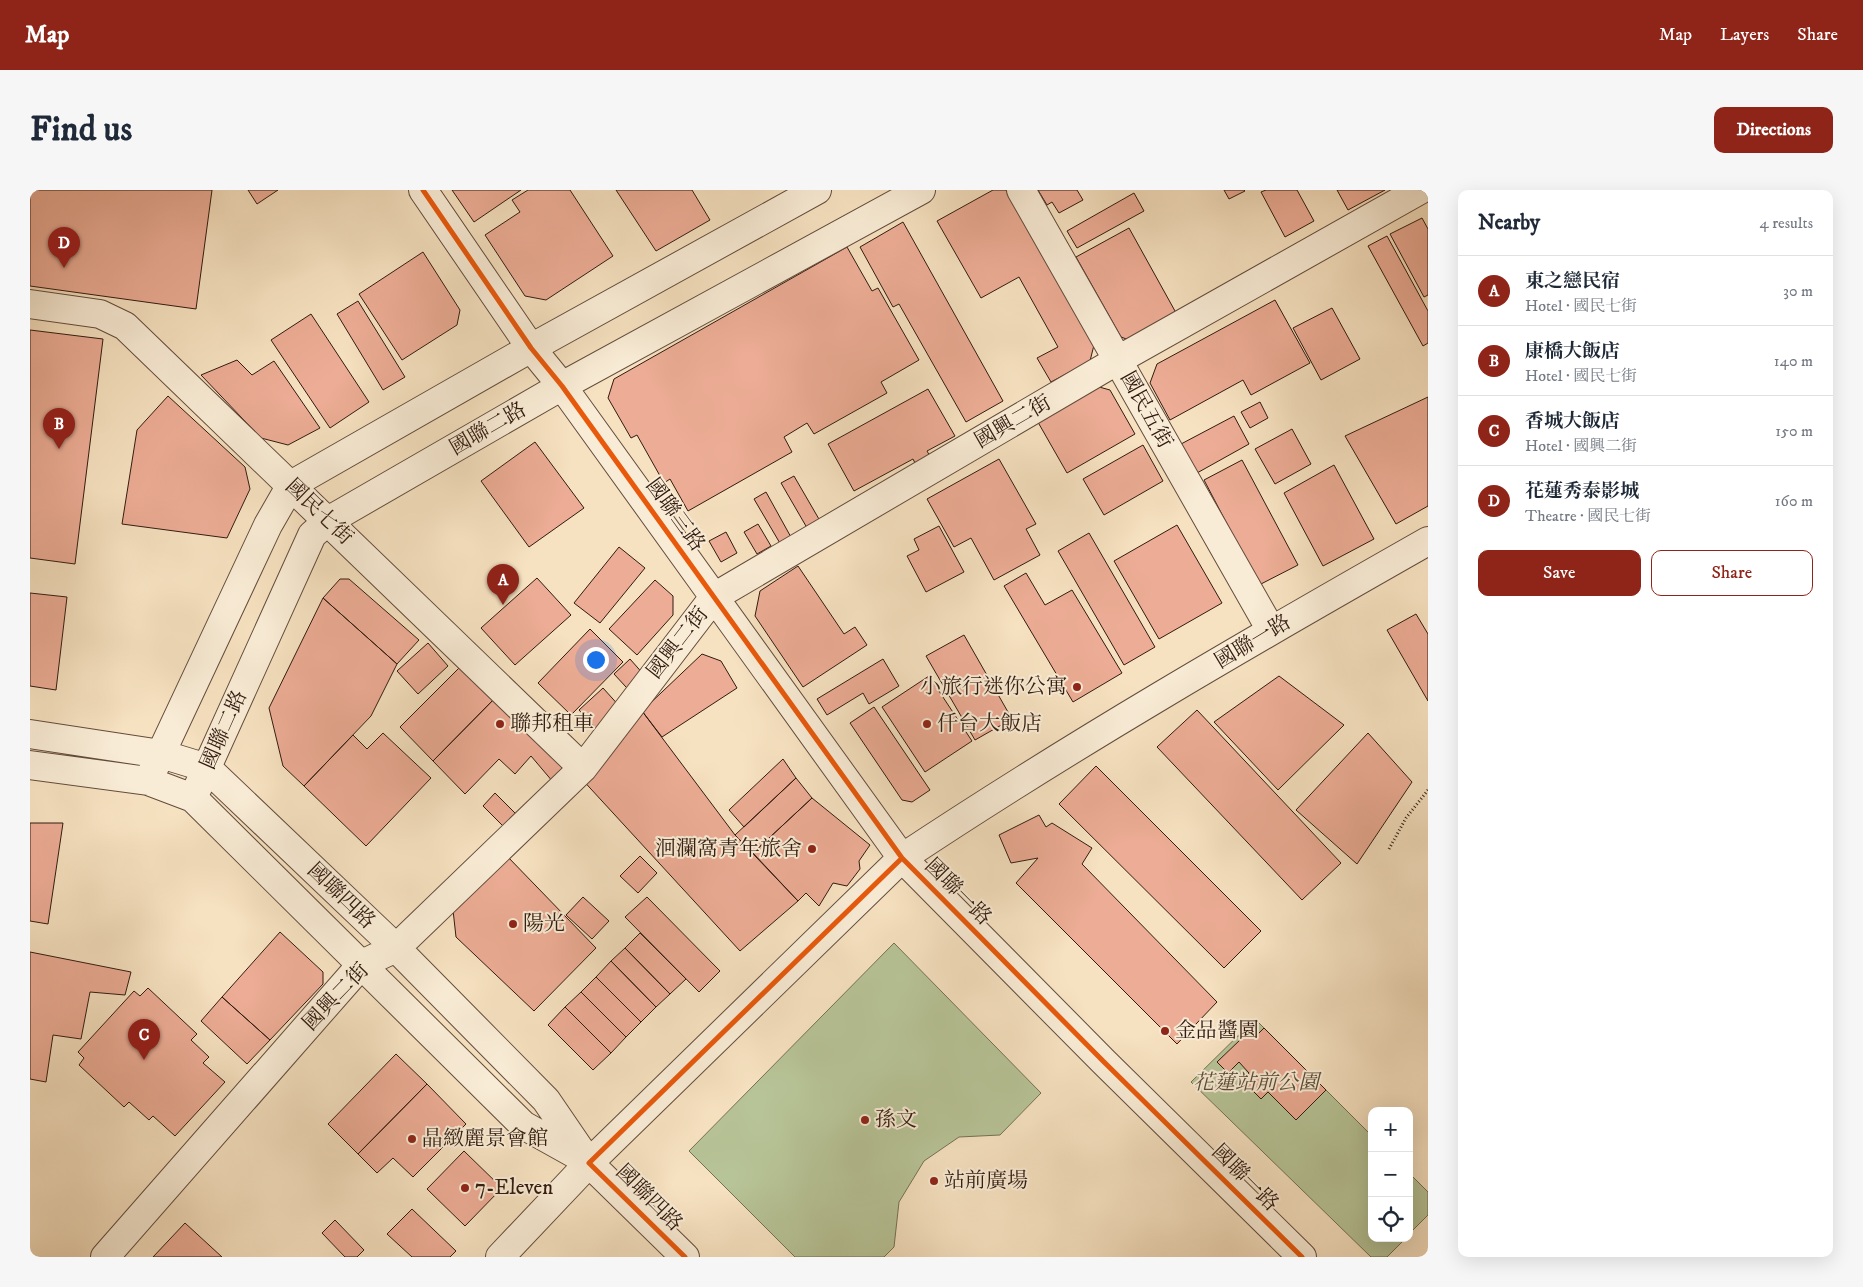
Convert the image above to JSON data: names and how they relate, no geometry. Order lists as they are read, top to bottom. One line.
{"streets":{"street":["國民五街","國興二街","國聯二路","國民七街","國聯三路","國聯一路","國聯四路"]},"crossings":[["國民五街","國興二街"],["國民五街","國聯一路"],["國興二街","國民七街"],["國興二街","國聯三路"],["國興二街","國聯四路"],["國聯二路","國民七街"],["國聯二路","國聯三路"],["國聯二路","國聯四路"],["國聯三路","國聯一路"],["國聯一路","國聯四路"]],"parks":["花蓮站前公園"],"places":["小旅行迷你公寓","聯邦租車","仟台大飯店","洄瀾窩青年旅舍","陽光","金品醬園","孫文","晶緻麗景會館","站前廣場","7-Eleven"],"page":{"header":"Map","nav":["Map","Layers","Share"],"buttons":["Directions",["Save","Share"]],"title":"Find us","heading":["Nearby","4 results"],"pins":["D","B","A","C"],"list":[{"mark":"A","name":"東之戀民宿","note":"Hotel · 國民七街","value":"30 m"},{"mark":"B","name":"康橋大飯店","note":"Hotel · 國民七街","value":"140 m"},{"mark":"C","name":"香城大飯店","note":"Hotel · 國興二街","value":"150 m"},{"mark":"D","name":"花蓮秀泰影城","note":"Theatre · 國民七街","value":"160 m"}],"map_buttons":["+","−"]}}
